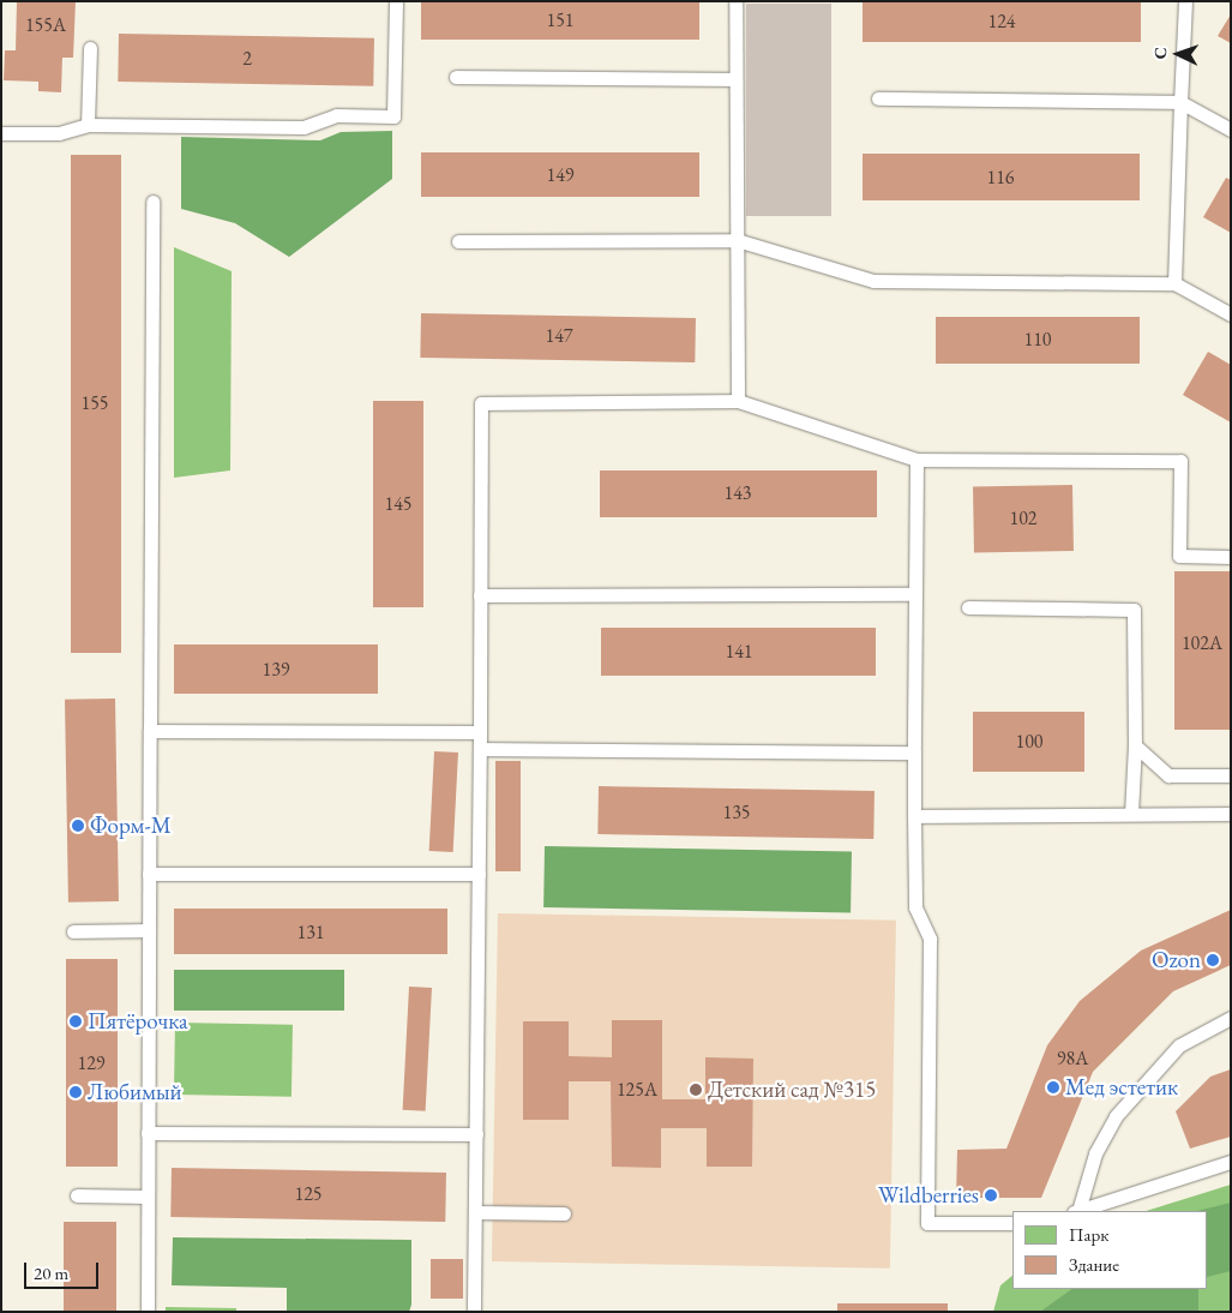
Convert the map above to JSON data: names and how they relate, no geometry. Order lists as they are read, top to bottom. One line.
{"places":["Форм-М","Ozon","Пятёрочка","Мед эстетик","Детский сад №315","Любимый","Wildberries"],"house_numbers":["151","124","155А","2","149","116","147","110","155","143","145","102","102А","141","139","100","135","131","98А","129","125А","125"],"legend":["Парк","Здание"],"scale_bar":"20 m","north":"left"}
